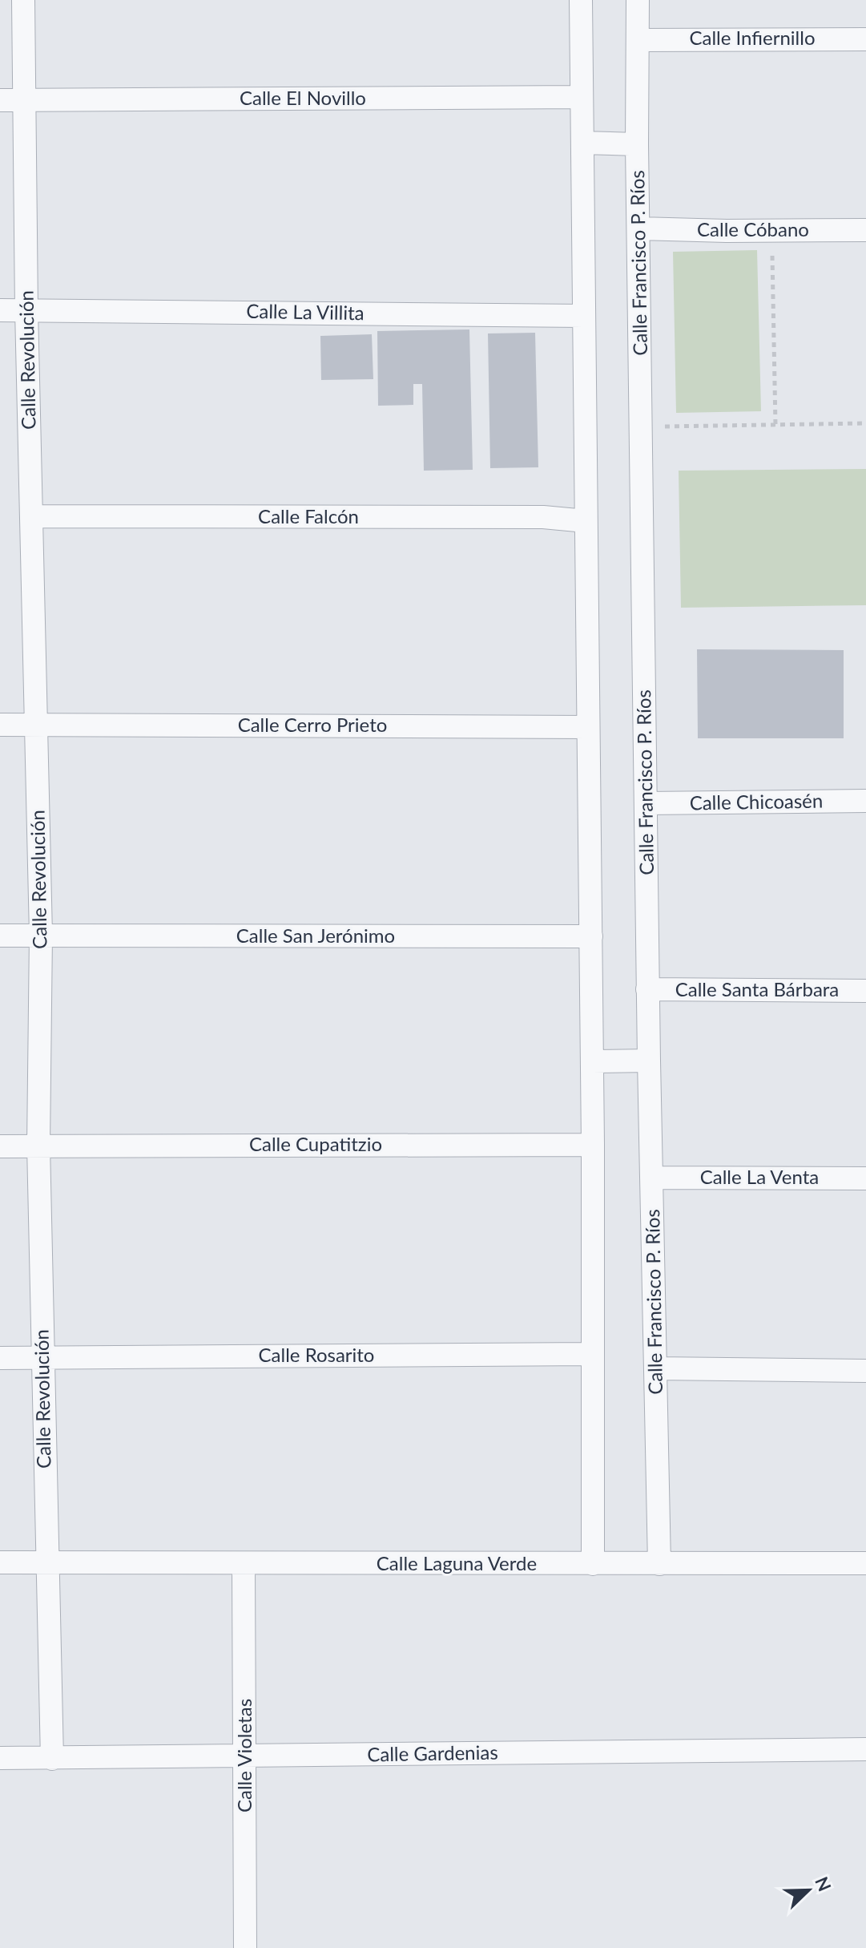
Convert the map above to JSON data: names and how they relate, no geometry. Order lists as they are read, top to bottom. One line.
{"streets":{"street":["Calle Infiernillo","Calle El Novillo","Calle Cóbano","Calle Francisco P. Ríos","Calle La Villita","Calle Revolución","Calle Falcón","Calle Cerro Prieto","Calle Chicoasén","Calle San Jerónimo","Calle Santa Bárbara","Calle Cupatitzio","Calle La Venta","Calle Rosarito","Calle Laguna Verde","Calle Gardenias","Calle Violetas"]},"crossings":[["Calle Infiernillo","Calle Francisco P. Ríos"],["Calle El Novillo","Calle Revolución"],["Calle Cóbano","Calle Francisco P. Ríos"],["Calle Francisco P. Ríos","Calle Chicoasén"],["Calle Francisco P. Ríos","Calle Santa Bárbara"],["Calle Francisco P. Ríos","Calle La Venta"],["Calle Francisco P. Ríos","Calle Laguna Verde"],["Calle La Villita","Calle Revolución"],["Calle Revolución","Calle Falcón"],["Calle Revolución","Calle Cerro Prieto"],["Calle Revolución","Calle San Jerónimo"],["Calle Revolución","Calle Cupatitzio"],["Calle Revolución","Calle Rosarito"],["Calle Revolución","Calle Laguna Verde"],["Calle Revolución","Calle Gardenias"],["Calle Laguna Verde","Calle Violetas"],["Calle Gardenias","Calle Violetas"]],"north":"top right"}
